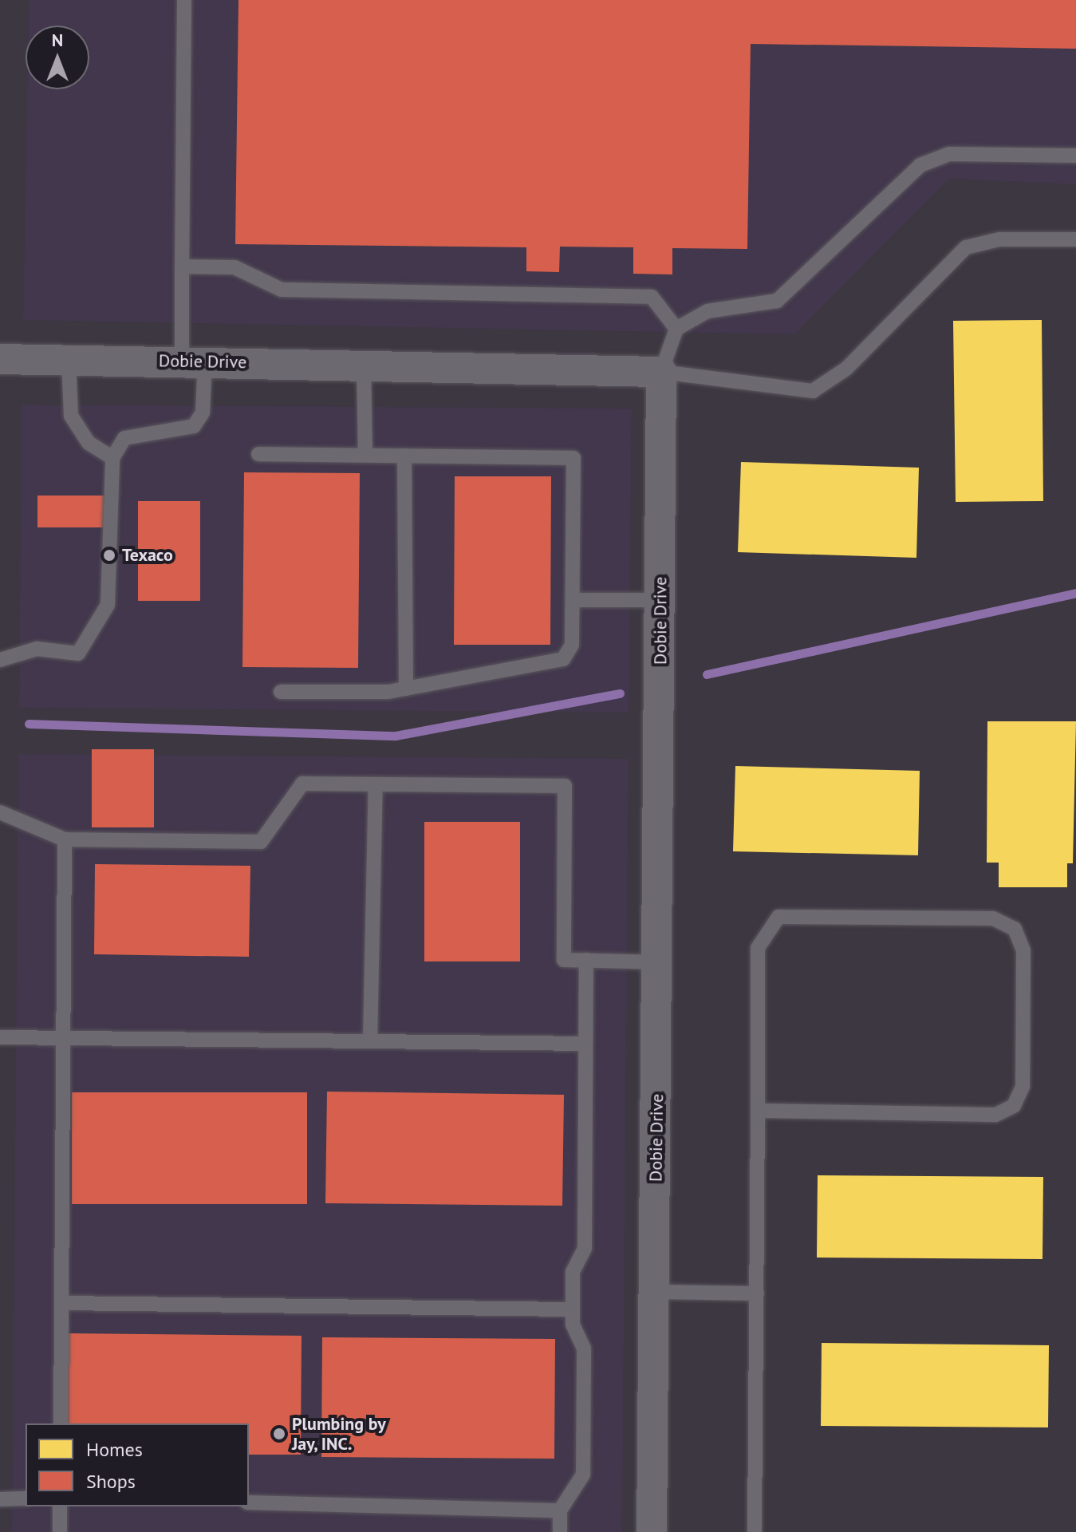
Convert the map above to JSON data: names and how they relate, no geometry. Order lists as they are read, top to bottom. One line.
{"streets":{"street":["Dobie Drive"]},"places":["Texaco","Plumbing by Jay, INC."],"legend":["Homes","Shops"],"north":"top"}
